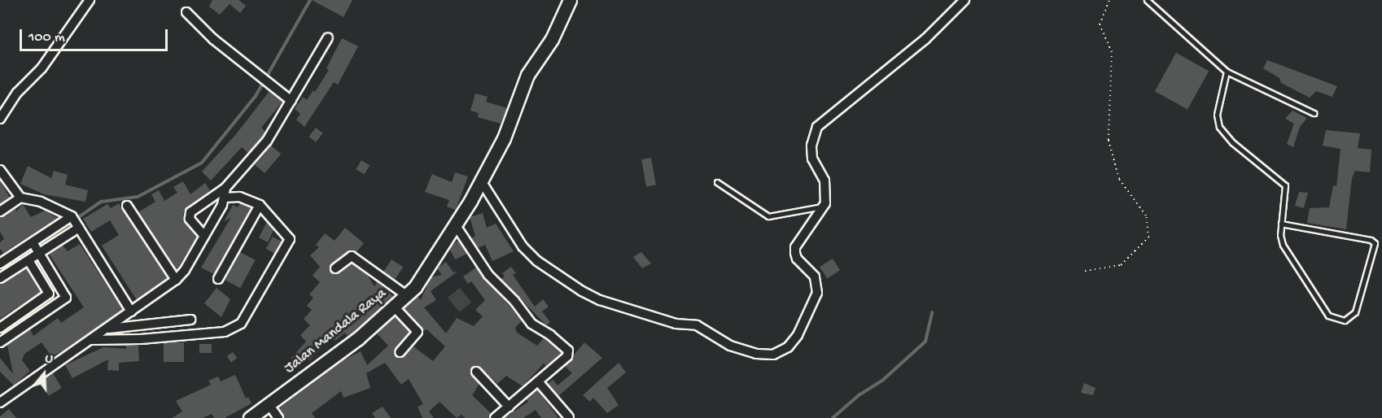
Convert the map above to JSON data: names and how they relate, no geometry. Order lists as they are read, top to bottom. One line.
{"streets":{"street":["Jalan Mandala Raya"]},"scale_bar":"100 m","north":"top"}
